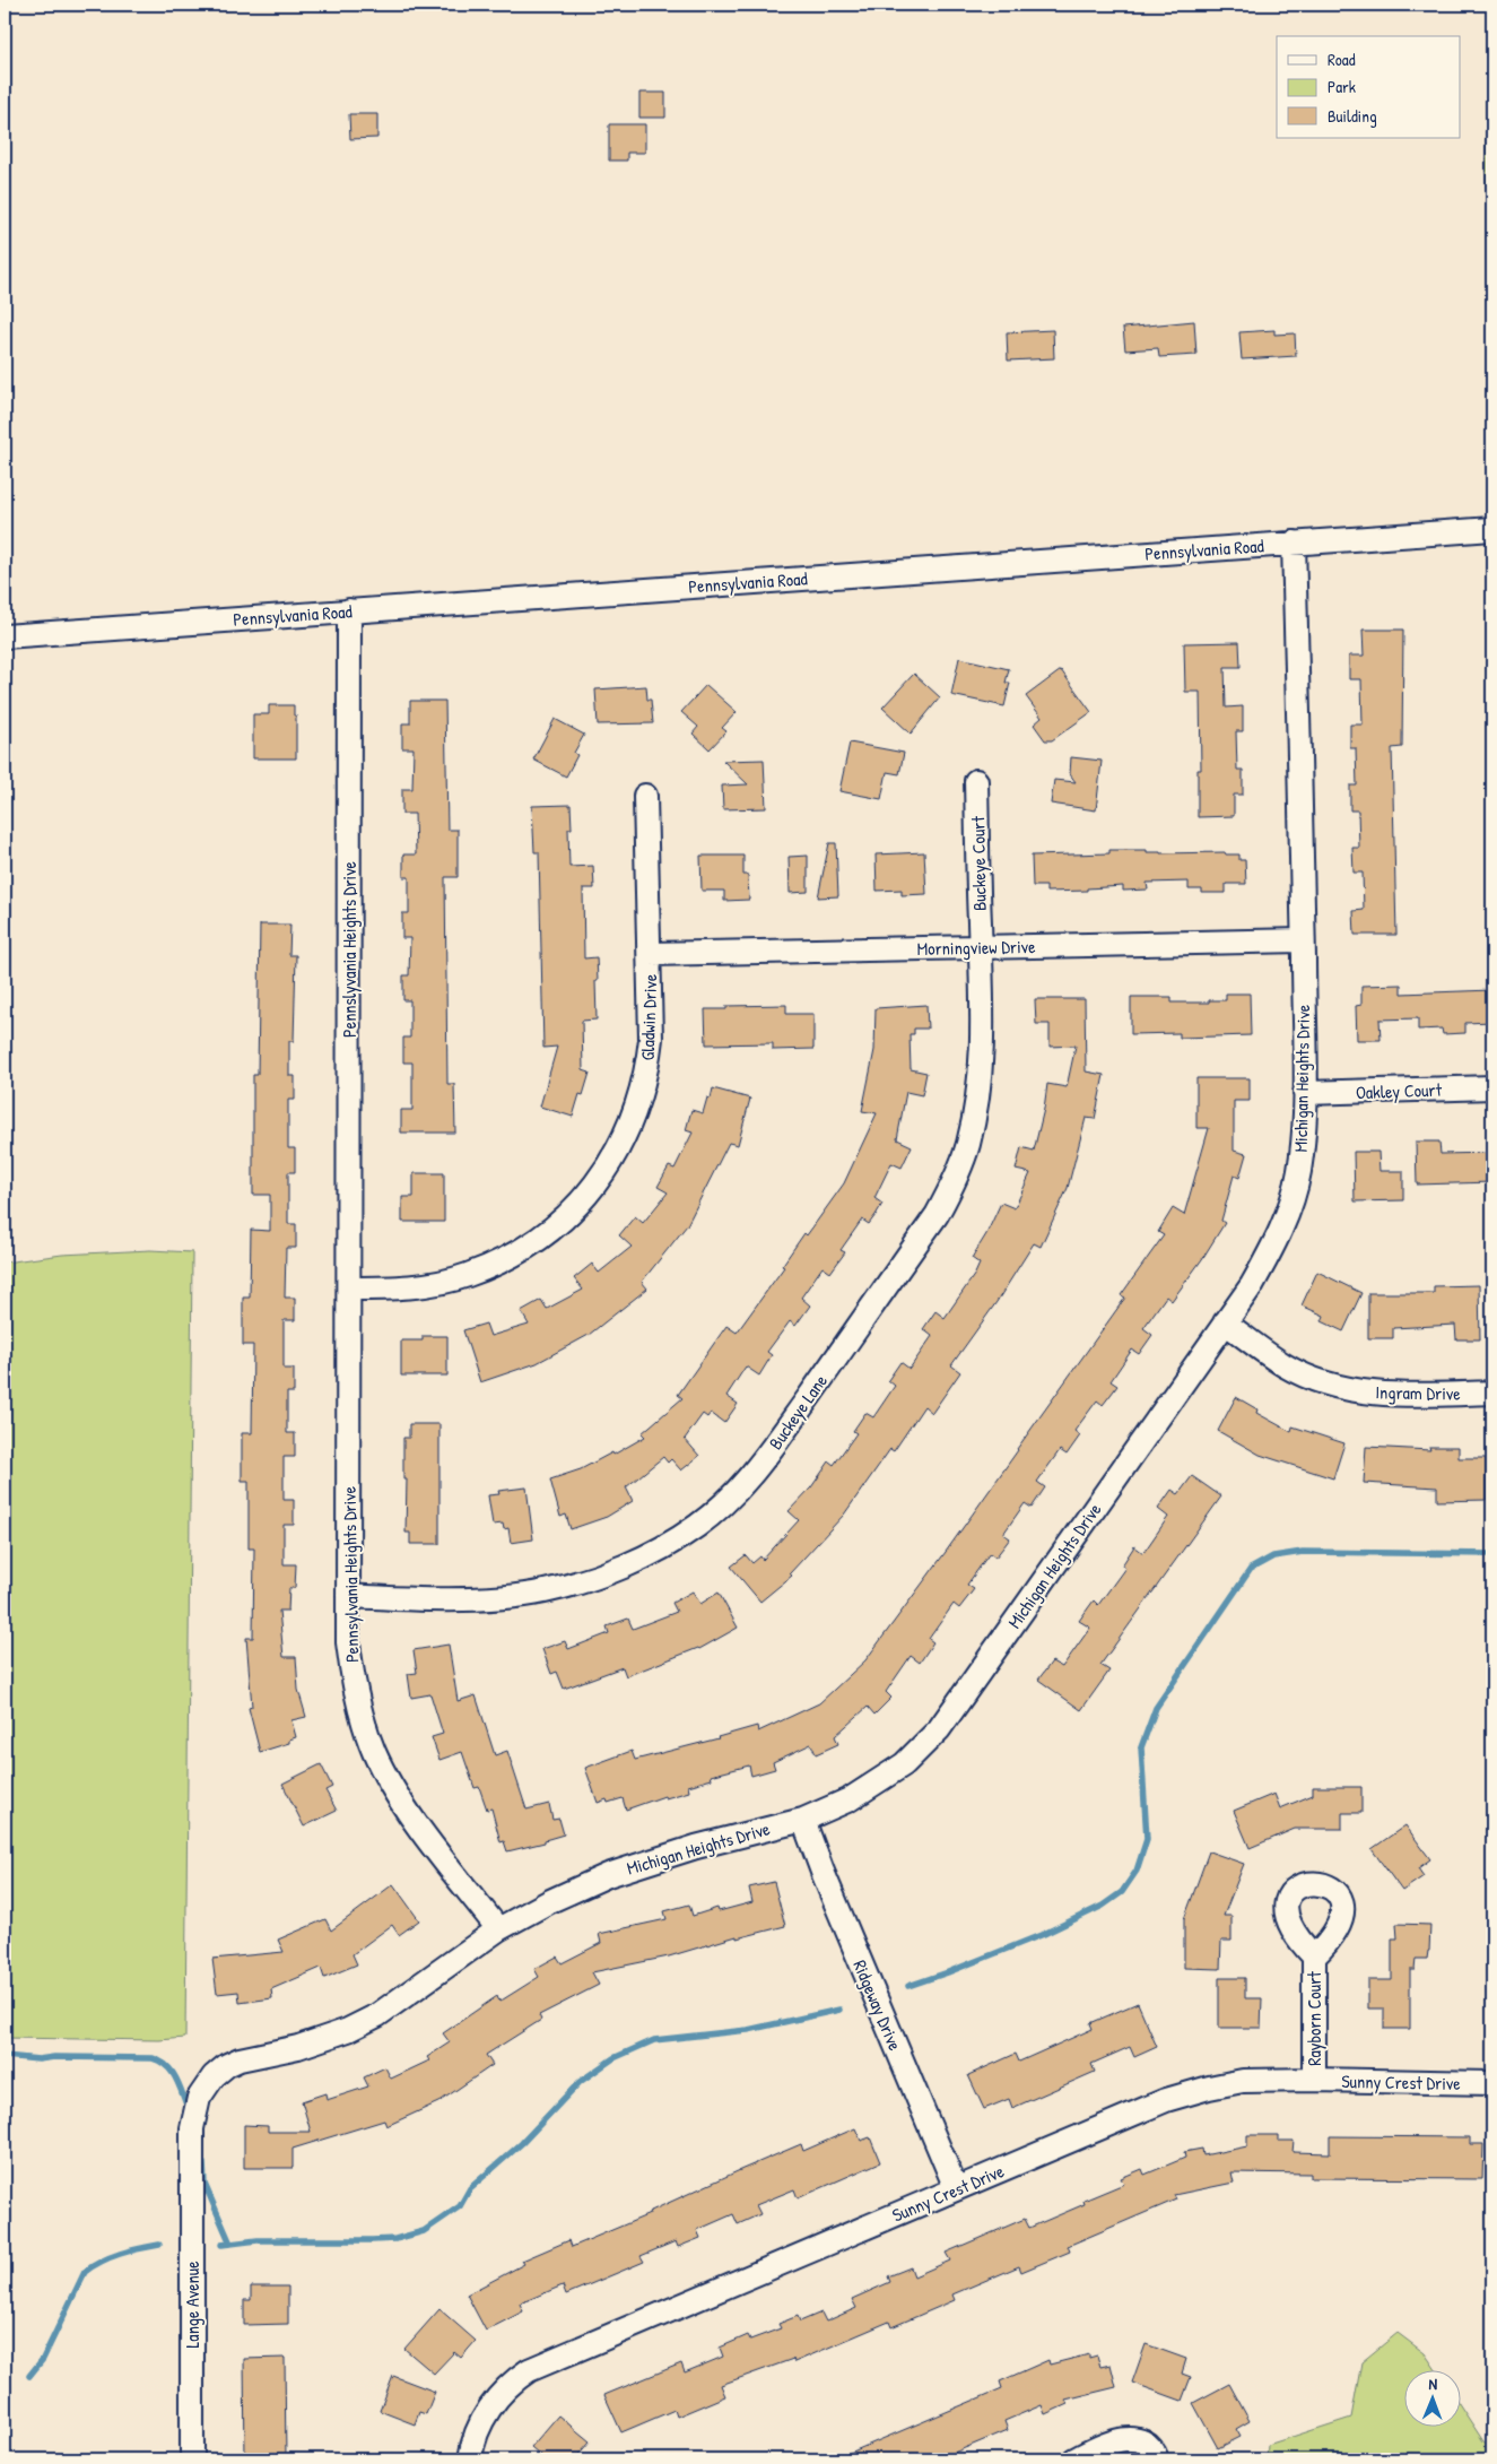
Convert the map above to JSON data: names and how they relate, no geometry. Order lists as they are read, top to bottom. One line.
{"streets":{"street":["Pennsylvania Road","Buckeye Court","Morningview Drive","Pennslyvania Heights Drive","Gladwin Drive","Michigan Heights Drive","Oakley Court","Ingram Drive","Buckeye Lane","Pennsylvania Heights Drive","Ridgeway Drive","Rayborn Court","Sunny Crest Drive","Lange Avenue"]},"crossings":[["Pennsylvania Road","Pennslyvania Heights Drive"],["Pennsylvania Road","Michigan Heights Drive"],["Buckeye Court","Morningview Drive"],["Buckeye Court","Buckeye Lane"],["Morningview Drive","Gladwin Drive"],["Morningview Drive","Michigan Heights Drive"],["Morningview Drive","Buckeye Lane"],["Pennslyvania Heights Drive","Gladwin Drive"],["Pennslyvania Heights Drive","Pennsylvania Heights Drive"],["Gladwin Drive","Pennsylvania Heights Drive"],["Michigan Heights Drive","Oakley Court"],["Michigan Heights Drive","Ingram Drive"],["Michigan Heights Drive","Pennsylvania Heights Drive"],["Michigan Heights Drive","Ridgeway Drive"],["Michigan Heights Drive","Lange Avenue"],["Buckeye Lane","Pennsylvania Heights Drive"],["Ridgeway Drive","Sunny Crest Drive"],["Rayborn Court","Sunny Crest Drive"]],"legend":["Road","Park","Building"],"north":"top"}
